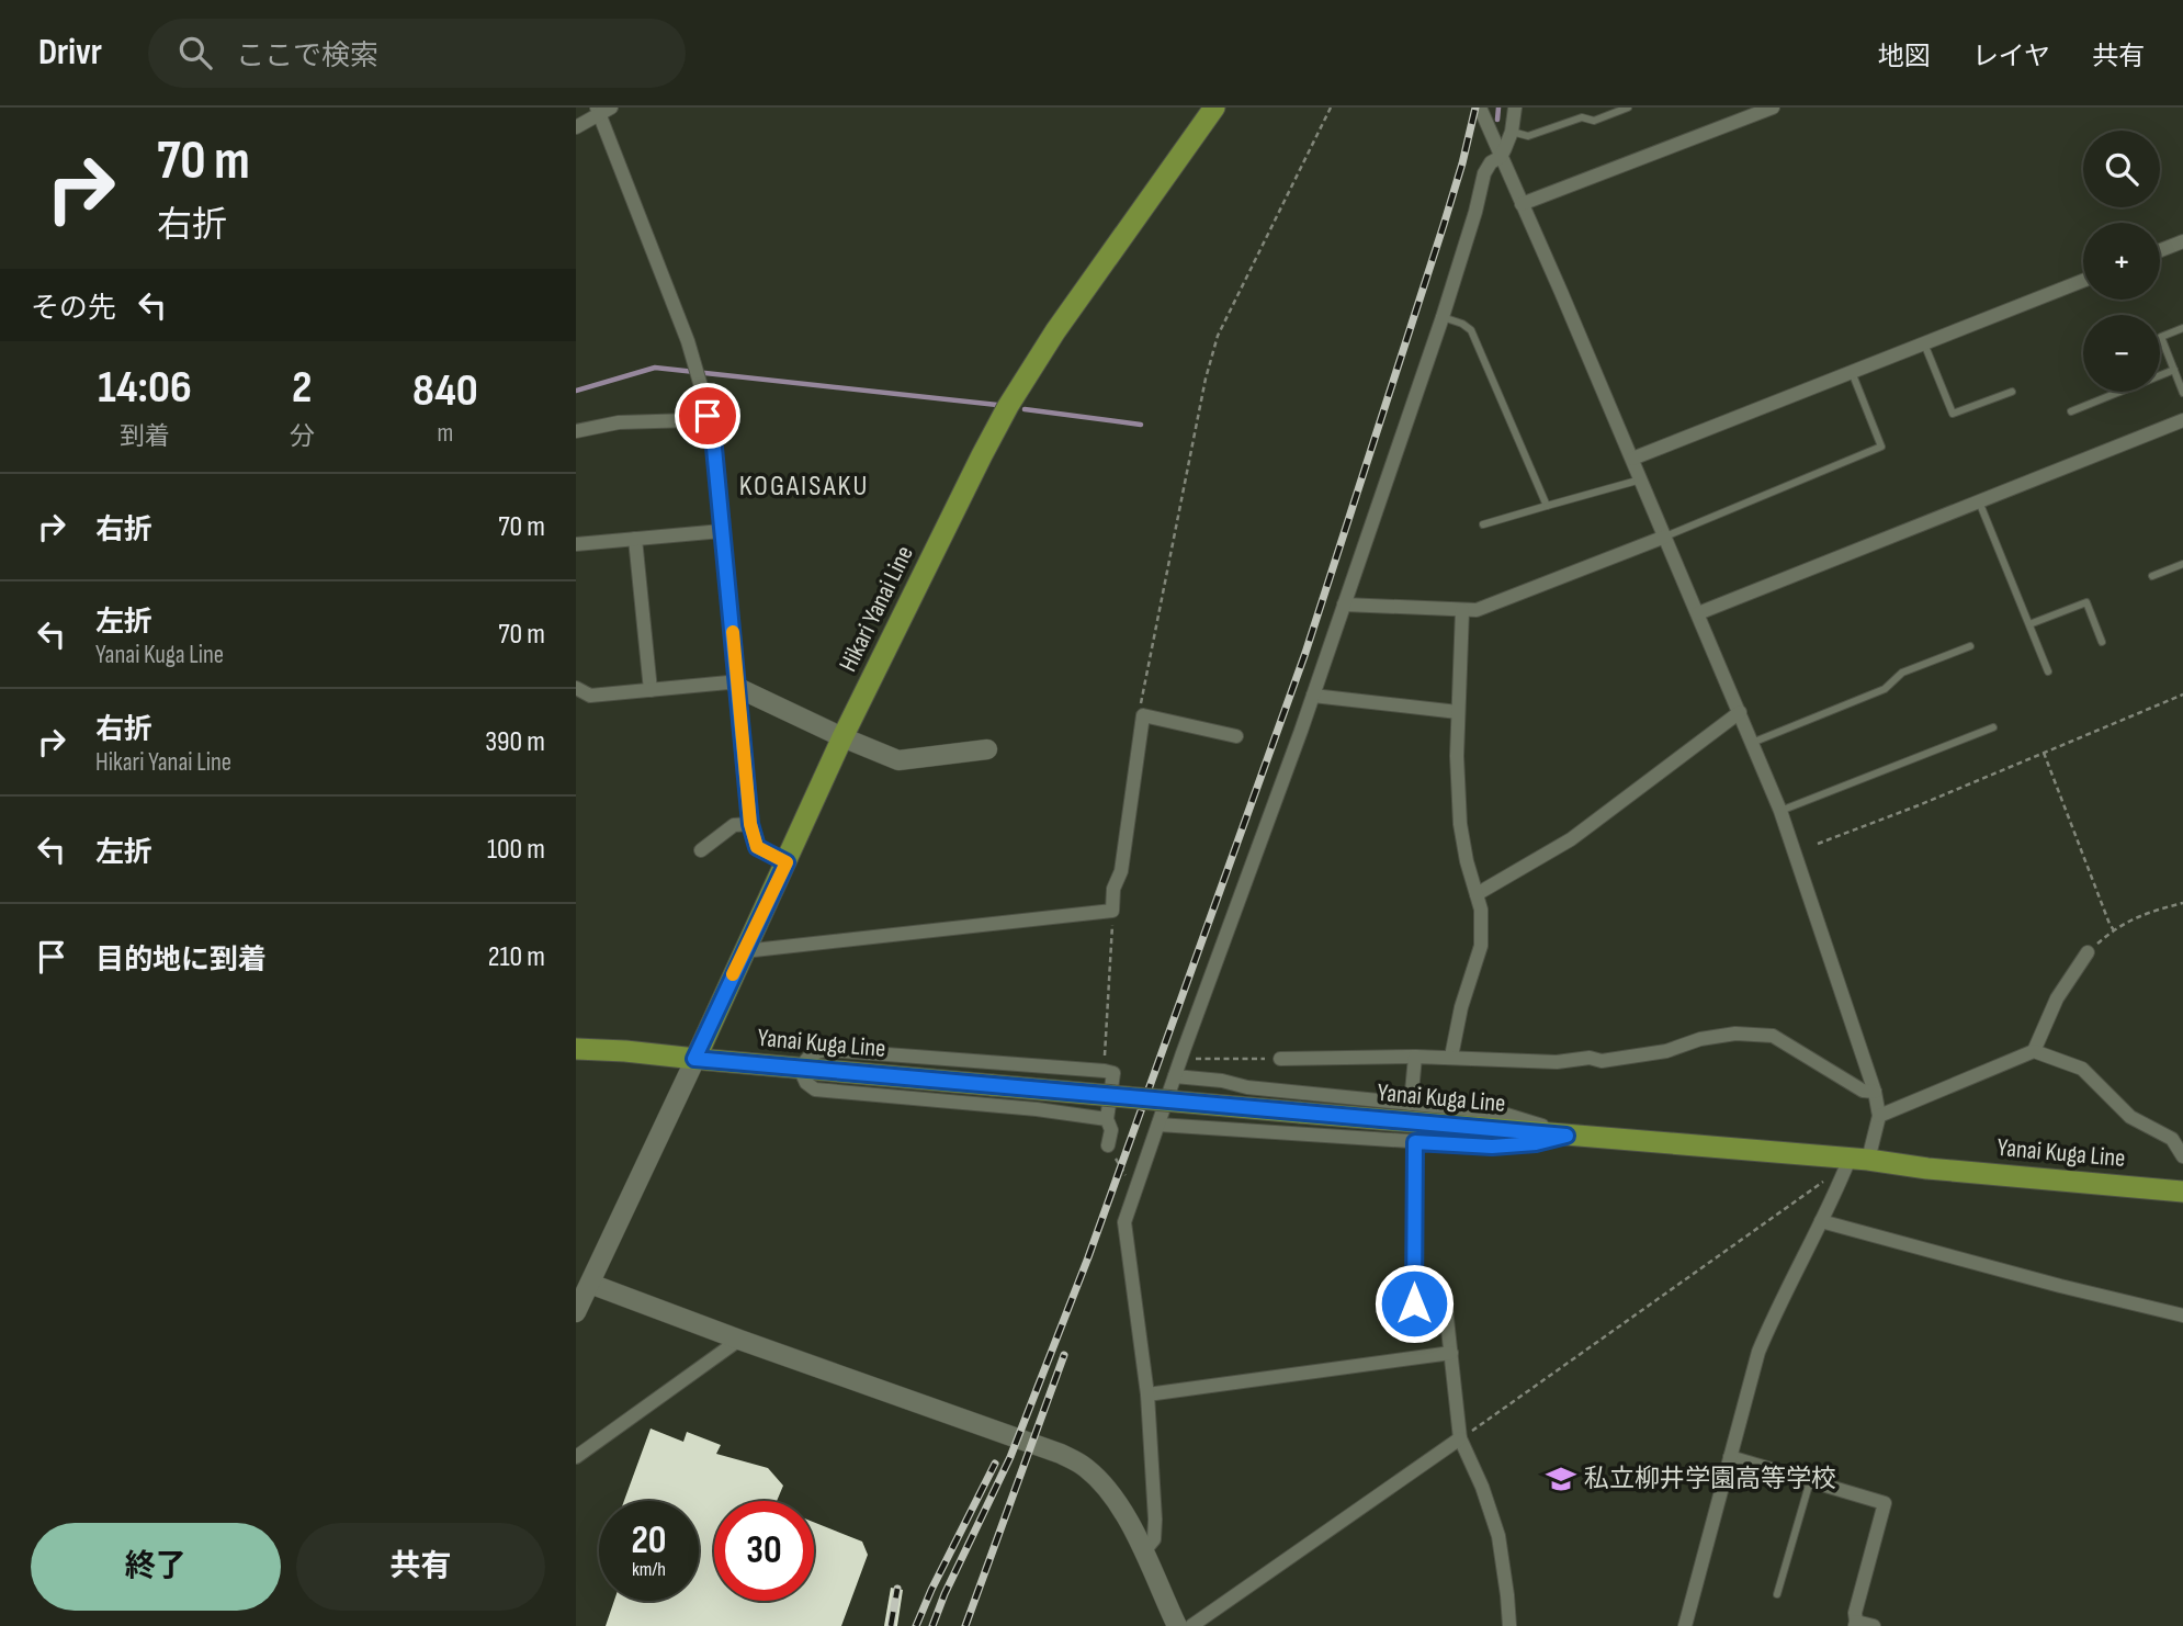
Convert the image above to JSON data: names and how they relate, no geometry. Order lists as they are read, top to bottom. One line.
{"streets":{"main road":["Hikari Yanai Line","Yanai Kuga Line"]},"crossings":[["Hikari Yanai Line","Yanai Kuga Line"]],"districts":["KOGAISAKU"],"places":{"school or university":["私立柳井学園高等学校"]},"page":{"header":"Drivr","search":"ここで検索","nav":["地図","レイヤ","共有"],"turn":["70 m","右折"],"map_buttons":["+","−"],"then":"その先","eta":["14:06","到着","2","分","840","m"],"list":[{"name":"右折","value":"70 m"},{"name":"左折","note":"Yanai Kuga Line","value":"70 m"},{"name":"右折","note":"Hikari Yanai Line","value":"390 m"},{"name":"左折","value":"100 m"},{"name":"目的地に到着","value":"210 m"}],"speed":"20 km/h","limit":"30","buttons":["終了","共有"]}}
